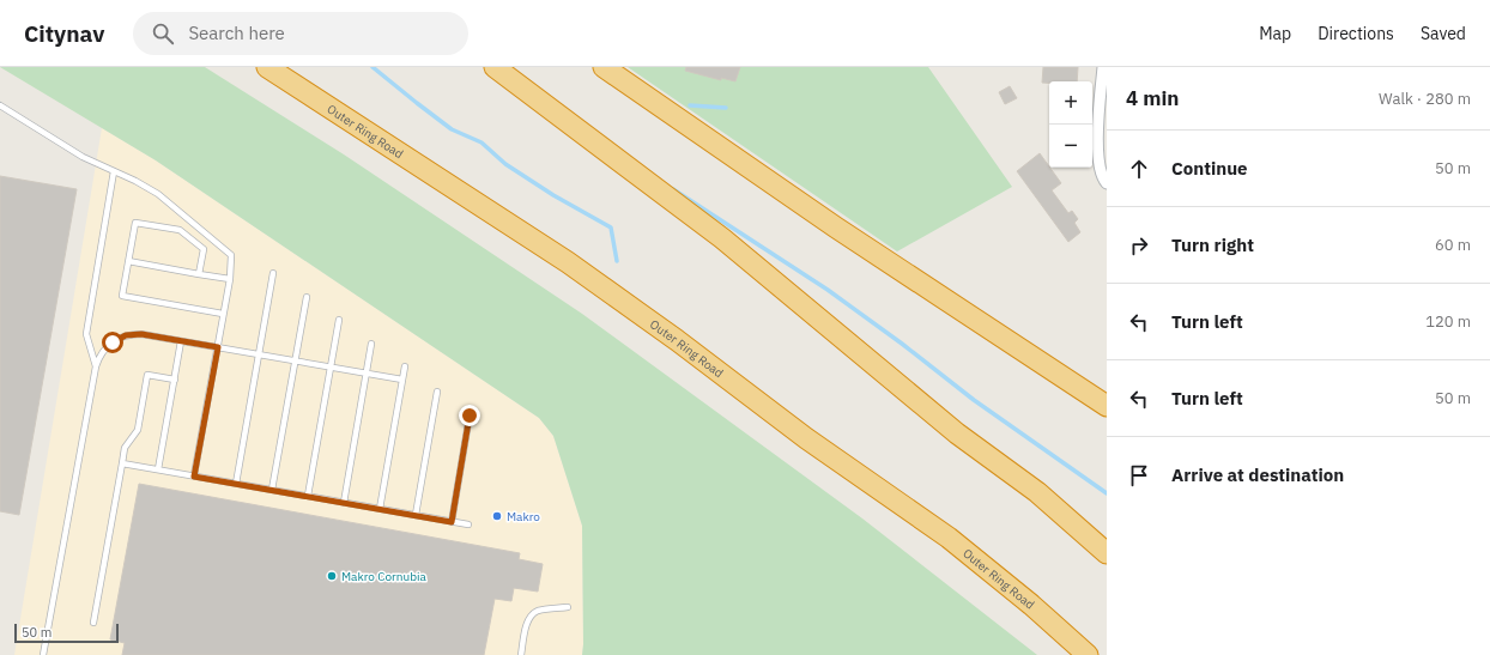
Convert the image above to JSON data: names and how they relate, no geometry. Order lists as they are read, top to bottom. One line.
{"streets":{"highway":["Outer Ring Road"]},"places":["Makro","Makro Cornubia"],"scale_bar":"50 m","page":{"header":"Citynav","search":"Search here","nav":["Map","Directions","Saved"],"heading":["4 min","Walk · 280 m"],"map_buttons":["+","−"],"list":[["Continue","50 m"],["Turn right","60 m"],["Turn left","120 m"],["Turn left","50 m"],"Arrive at destination"],"scale":"50 m"}}
